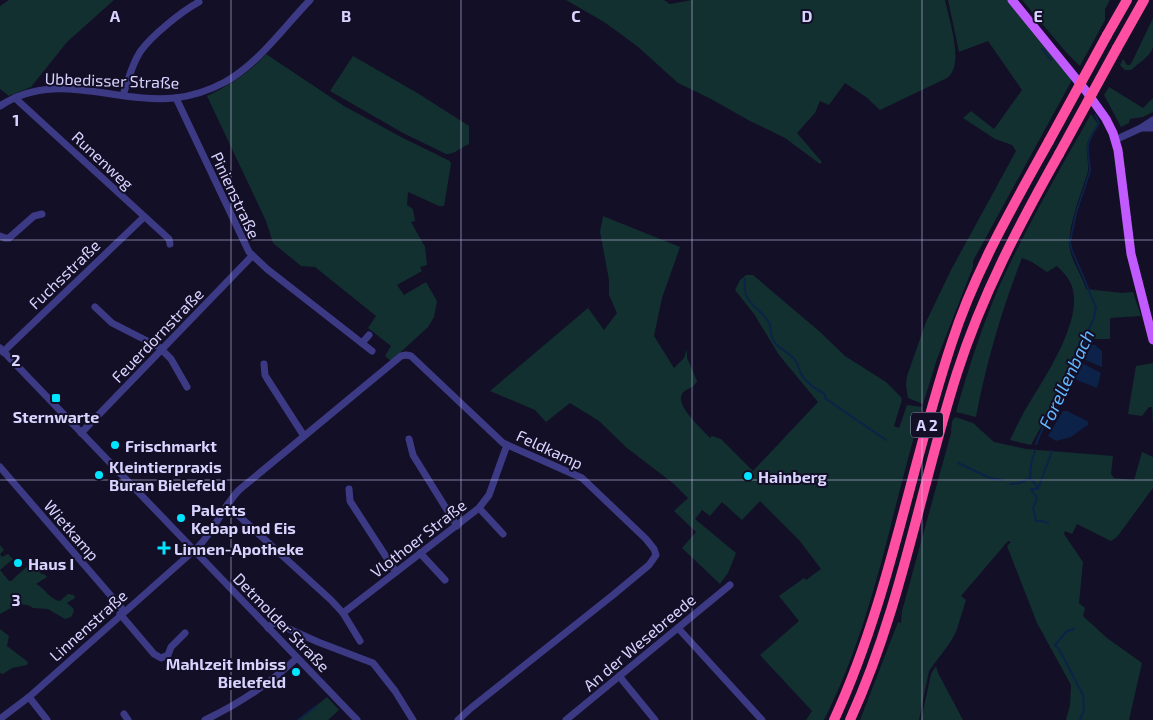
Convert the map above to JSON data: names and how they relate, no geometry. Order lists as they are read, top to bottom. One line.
{"streets":{"highway":["A 2"],"street":["Ubbedisser Straße","Runenweg","Pinienstraße","Fuchsstraße","Feuerdornstraße","Feldkamp","Wietkamp","Vlothoer Straße","Detmolder Straße","Linnenstraße","An der Wesebreede"]},"crossings":[["Ubbedisser Straße","Runenweg"],["Ubbedisser Straße","Pinienstraße"],["Runenweg","Fuchsstraße"],["Pinienstraße","Feuerdornstraße"],["Fuchsstraße","Detmolder Straße"],["Feuerdornstraße","Detmolder Straße"],["Feldkamp","Vlothoer Straße"],["Feldkamp","Detmolder Straße"],["Feldkamp","Linnenstraße"],["Wietkamp","Linnenstraße"],["Detmolder Straße","Linnenstraße"]],"water":["Forellenbach"],"places":{"transit":["Sternwarte"],"other":["Frischmarkt","Kleintierpraxis Buran Bielefeld","Hainberg","Paletts Kebap und Eis","Haus I","Mahlzeit Imbiss Bielefeld"],"health":["Linnen-Apotheke"]},"grid":{"columns":["A","B","C","D","E"],"rows":["1","2","3"]}}
